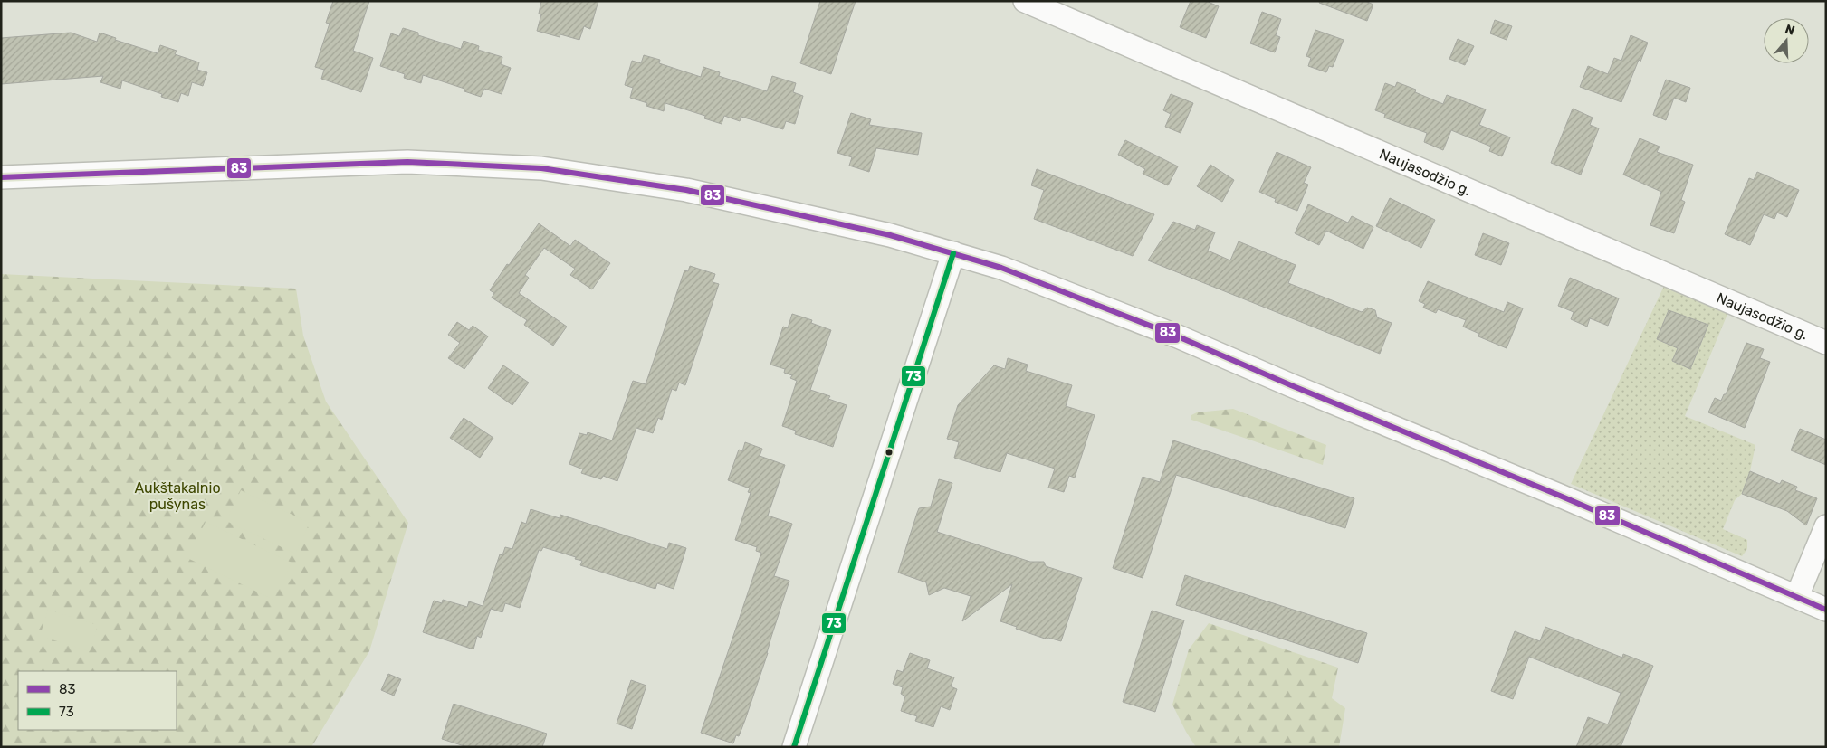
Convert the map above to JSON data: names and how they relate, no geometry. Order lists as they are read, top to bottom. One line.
{"streets":{"street":["Naujasodžio g."]},"parks":["Aukštakalnio pušynas"],"lines":["transit line 83","transit line 73"],"legend":["83","73"],"north":"top"}
